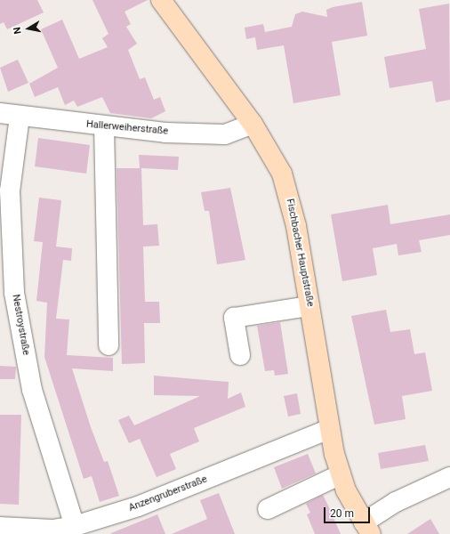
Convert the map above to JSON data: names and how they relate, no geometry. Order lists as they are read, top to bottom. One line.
{"streets":{"main road":["Fischbacher Hauptstraße"],"street":["Hallerweiherstraße","Nestroystraße","Anzengruberstraße"]},"crossings":[["Hallerweiherstraße","Fischbacher Hauptstraße"],["Hallerweiherstraße","Nestroystraße"],["Fischbacher Hauptstraße","Anzengruberstraße"],["Nestroystraße","Anzengruberstraße"]],"scale_bar":"20 m","north":"left"}
